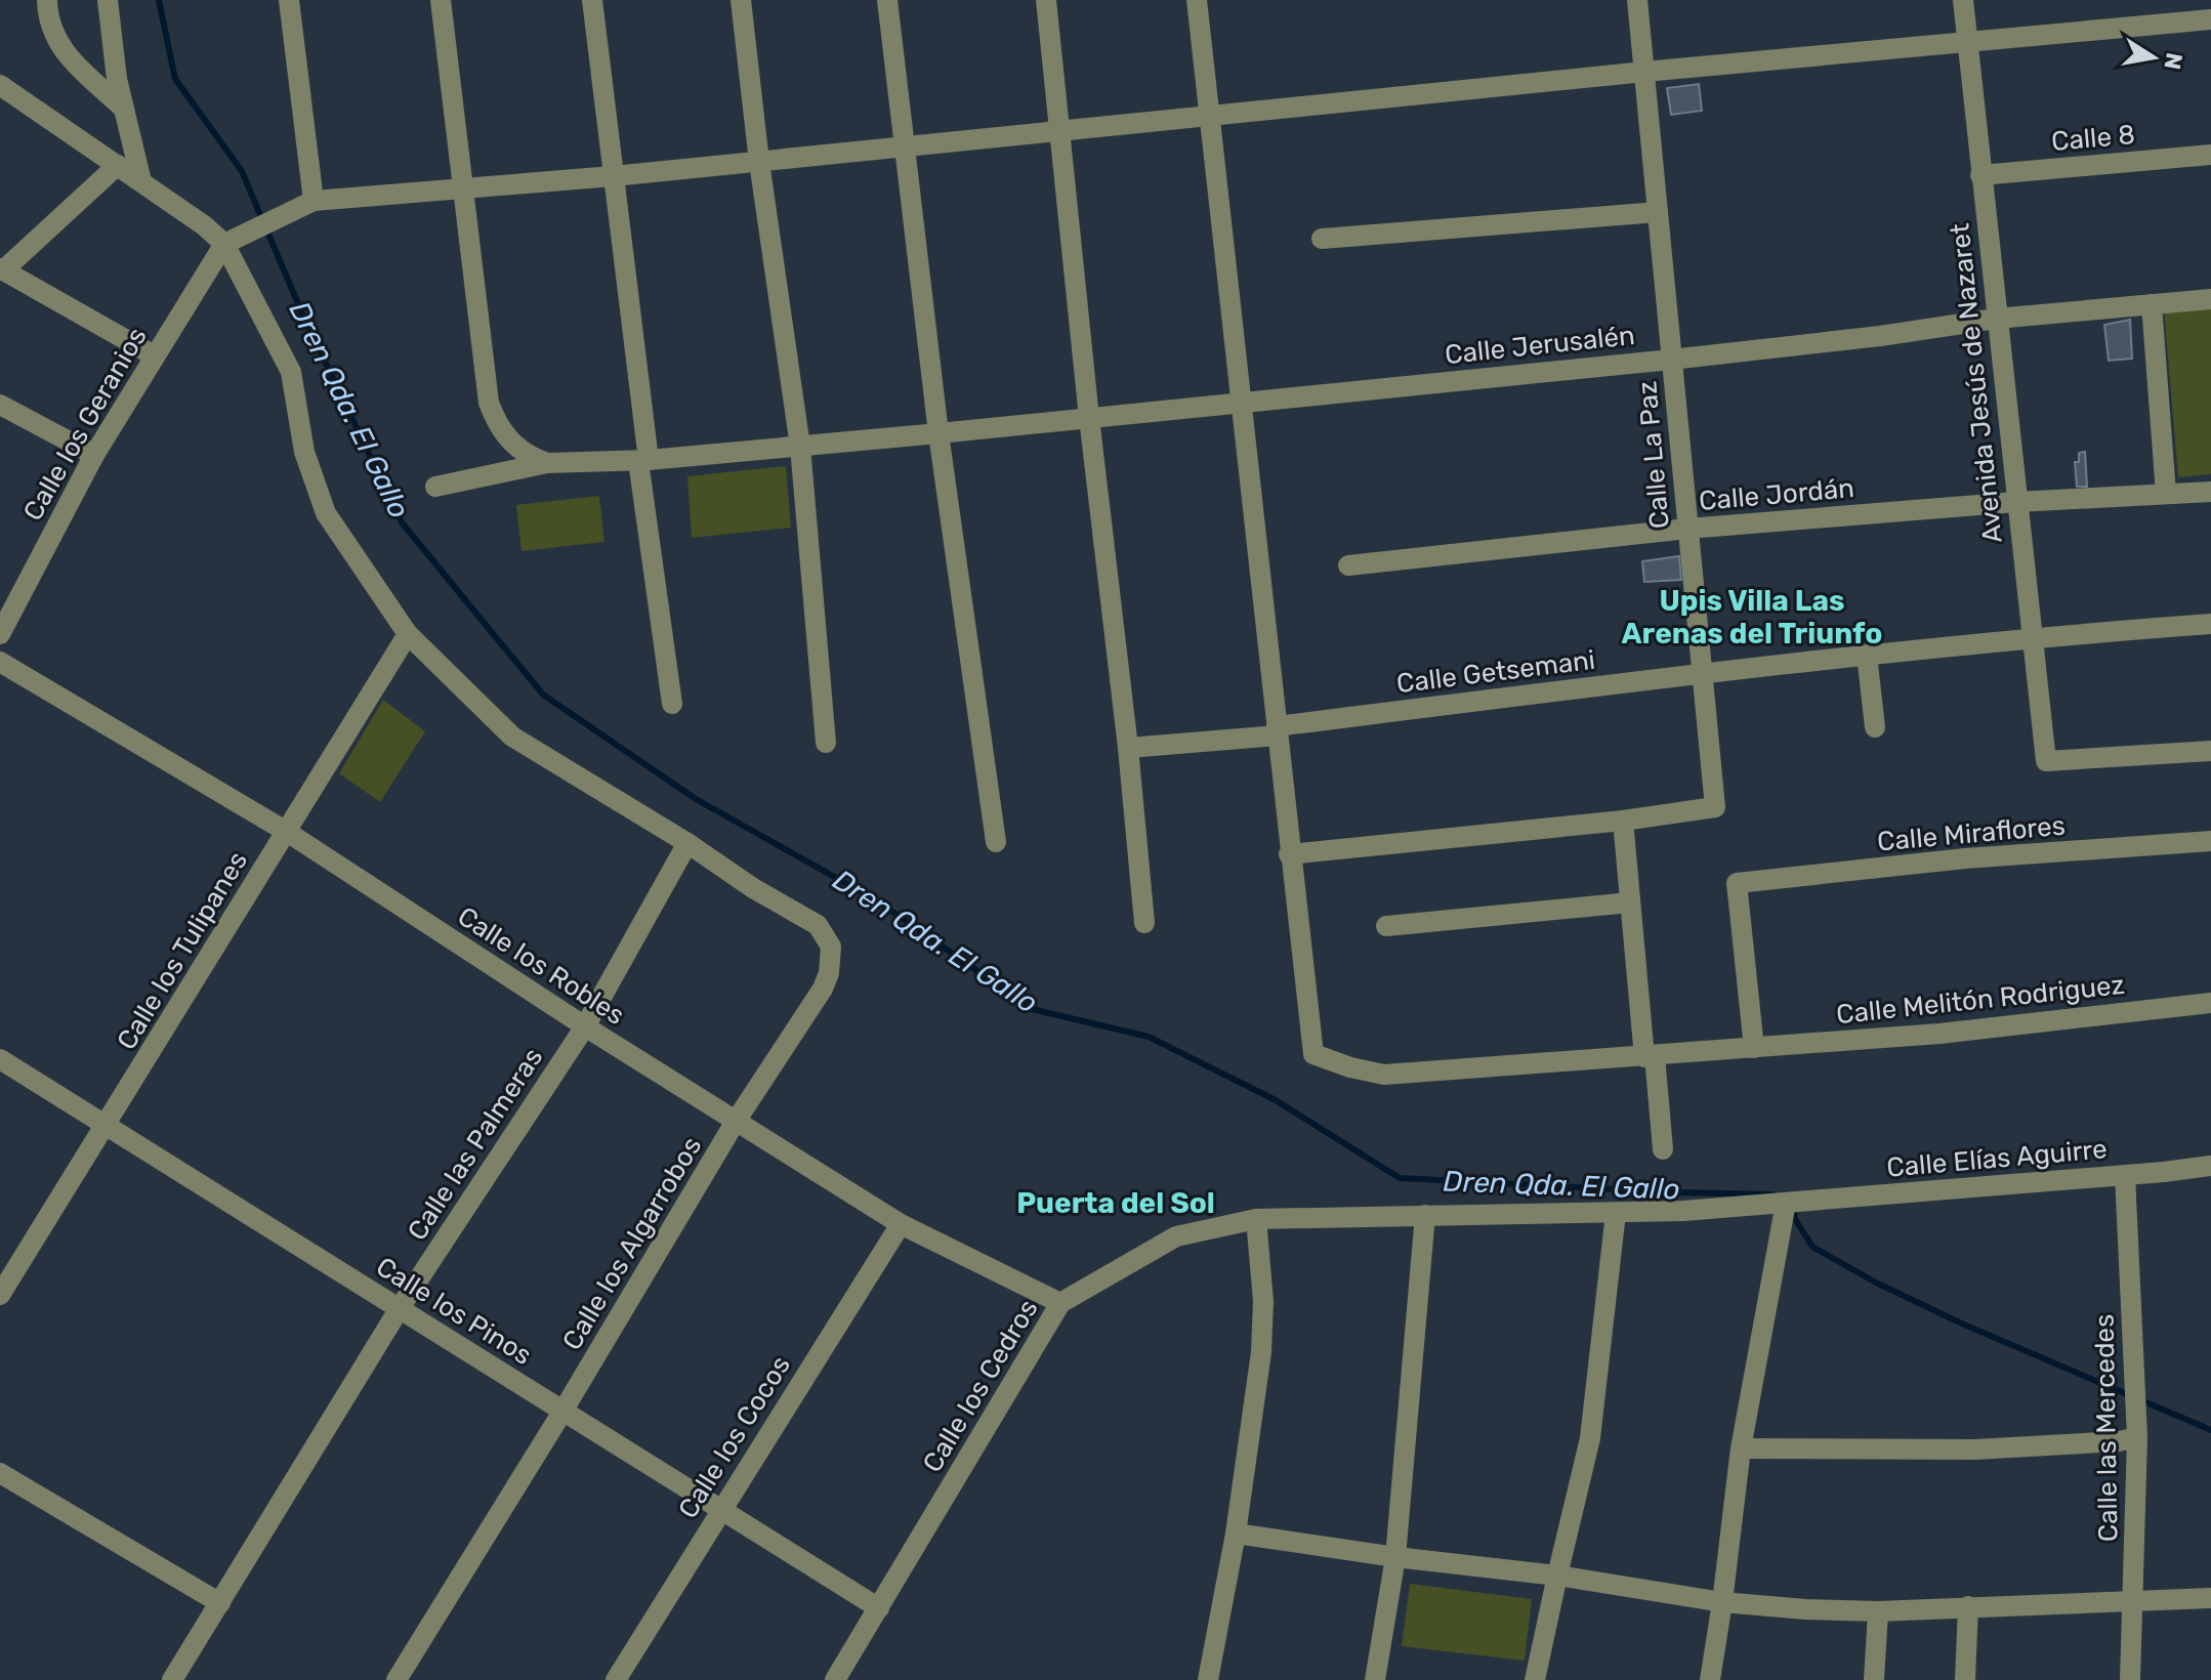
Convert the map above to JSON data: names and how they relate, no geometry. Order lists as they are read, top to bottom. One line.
{"streets":{"street":["Calle 8","Calle Jerusalén","Avenida Jesús de Nazaret","Calle los Geranios","Calle La Paz","Calle Jordán","Calle Getsemani","Calle Miraflores","Calle los Tulipanes","Calle los Robles","Calle Melitón Rodriguez","Calle las Palmeras","Calle Elías Aguirre","Calle los Algarrobos","Calle los Pinos","Calle los Cedros","Calle las Mercedes","Calle los Cocos"]},"crossings":[["Calle 8","Avenida Jesús de Nazaret"],["Calle Jerusalén","Avenida Jesús de Nazaret"],["Calle Jerusalén","Calle La Paz"],["Avenida Jesús de Nazaret","Calle Jordán"],["Avenida Jesús de Nazaret","Calle Getsemani"],["Calle La Paz","Calle Jordán"],["Calle La Paz","Calle Getsemani"],["Calle Miraflores","Calle Melitón Rodriguez"],["Calle los Tulipanes","Calle los Robles"],["Calle los Tulipanes","Calle los Pinos"],["Calle los Robles","Calle las Palmeras"],["Calle los Robles","Calle los Algarrobos"],["Calle los Robles","Calle los Cedros"],["Calle los Robles","Calle los Cocos"],["Calle las Palmeras","Calle los Algarrobos"],["Calle las Palmeras","Calle los Pinos"],["Calle Elías Aguirre","Calle los Cedros"],["Calle Elías Aguirre","Calle las Mercedes"],["Calle los Algarrobos","Calle los Pinos"],["Calle los Pinos","Calle los Cedros"],["Calle los Pinos","Calle los Cocos"]],"districts":["Upis Villa Las Arenas del Triunfo","Puerta del Sol"],"water":["Dren Qda. El Gallo"],"north":"right"}
